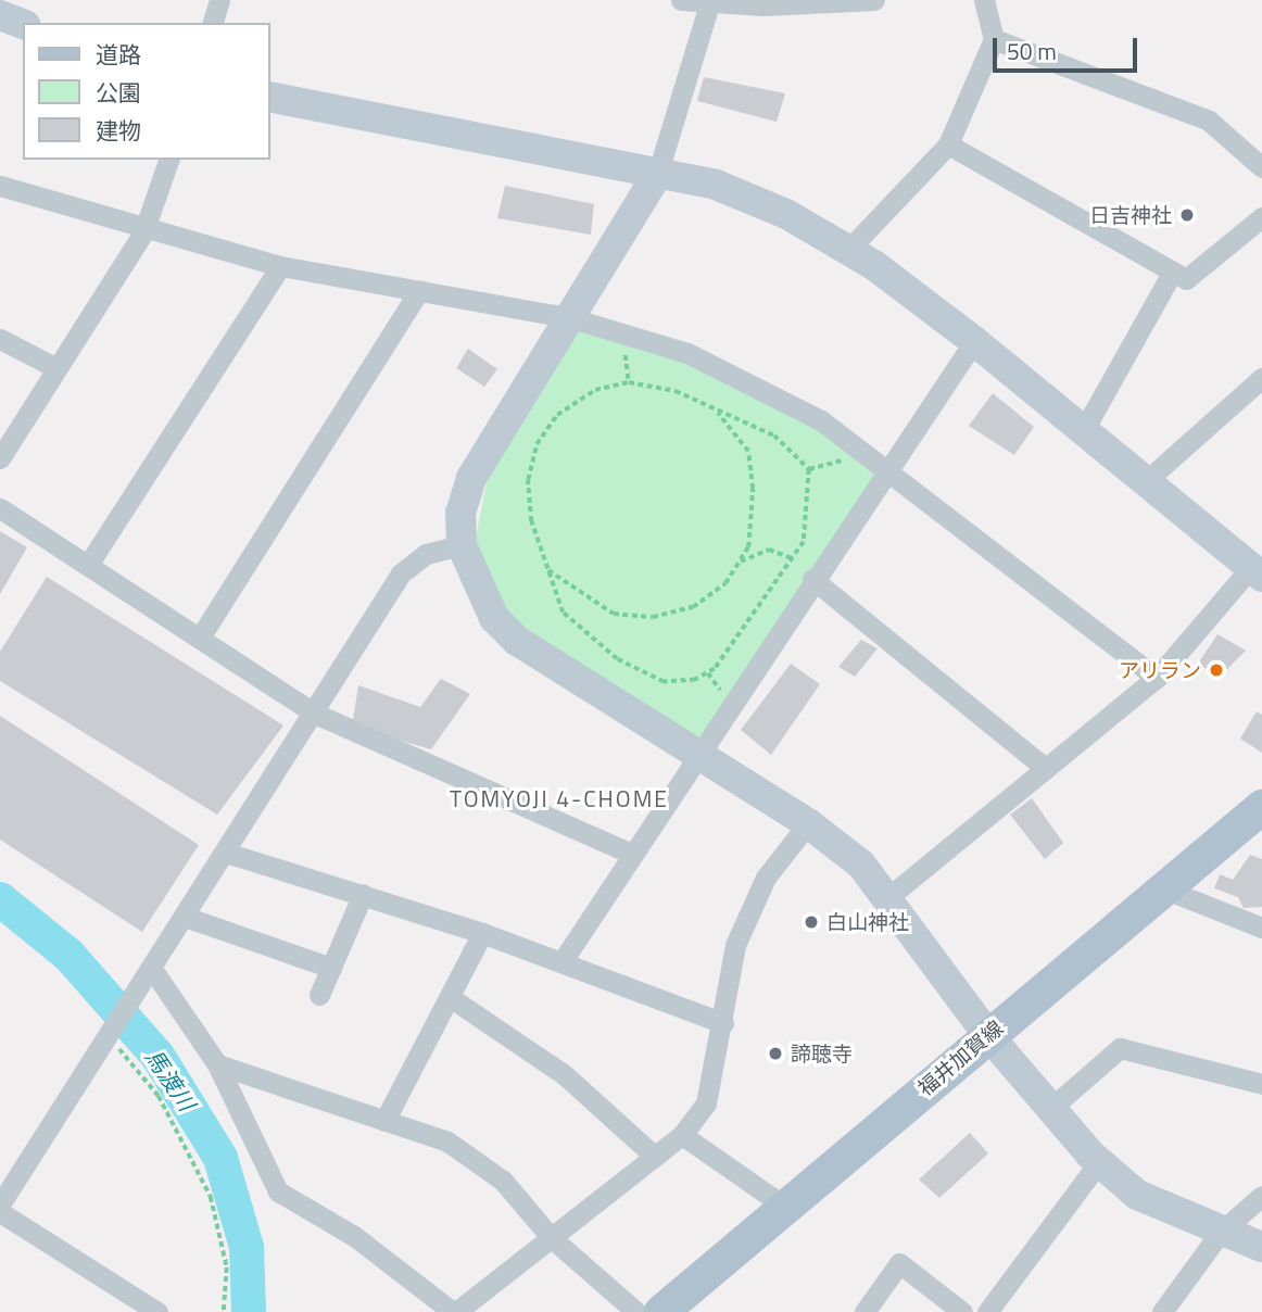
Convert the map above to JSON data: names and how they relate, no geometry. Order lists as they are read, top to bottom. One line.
{"streets":{"main road":["福井加賀線"]},"districts":["TOMYOJI 4-CHOME"],"water":["馬渡川"],"places":["日吉神社","アリラン","白山神社","諦聴寺"],"legend":["道路","公園","建物"],"scale_bar":"50 m"}
